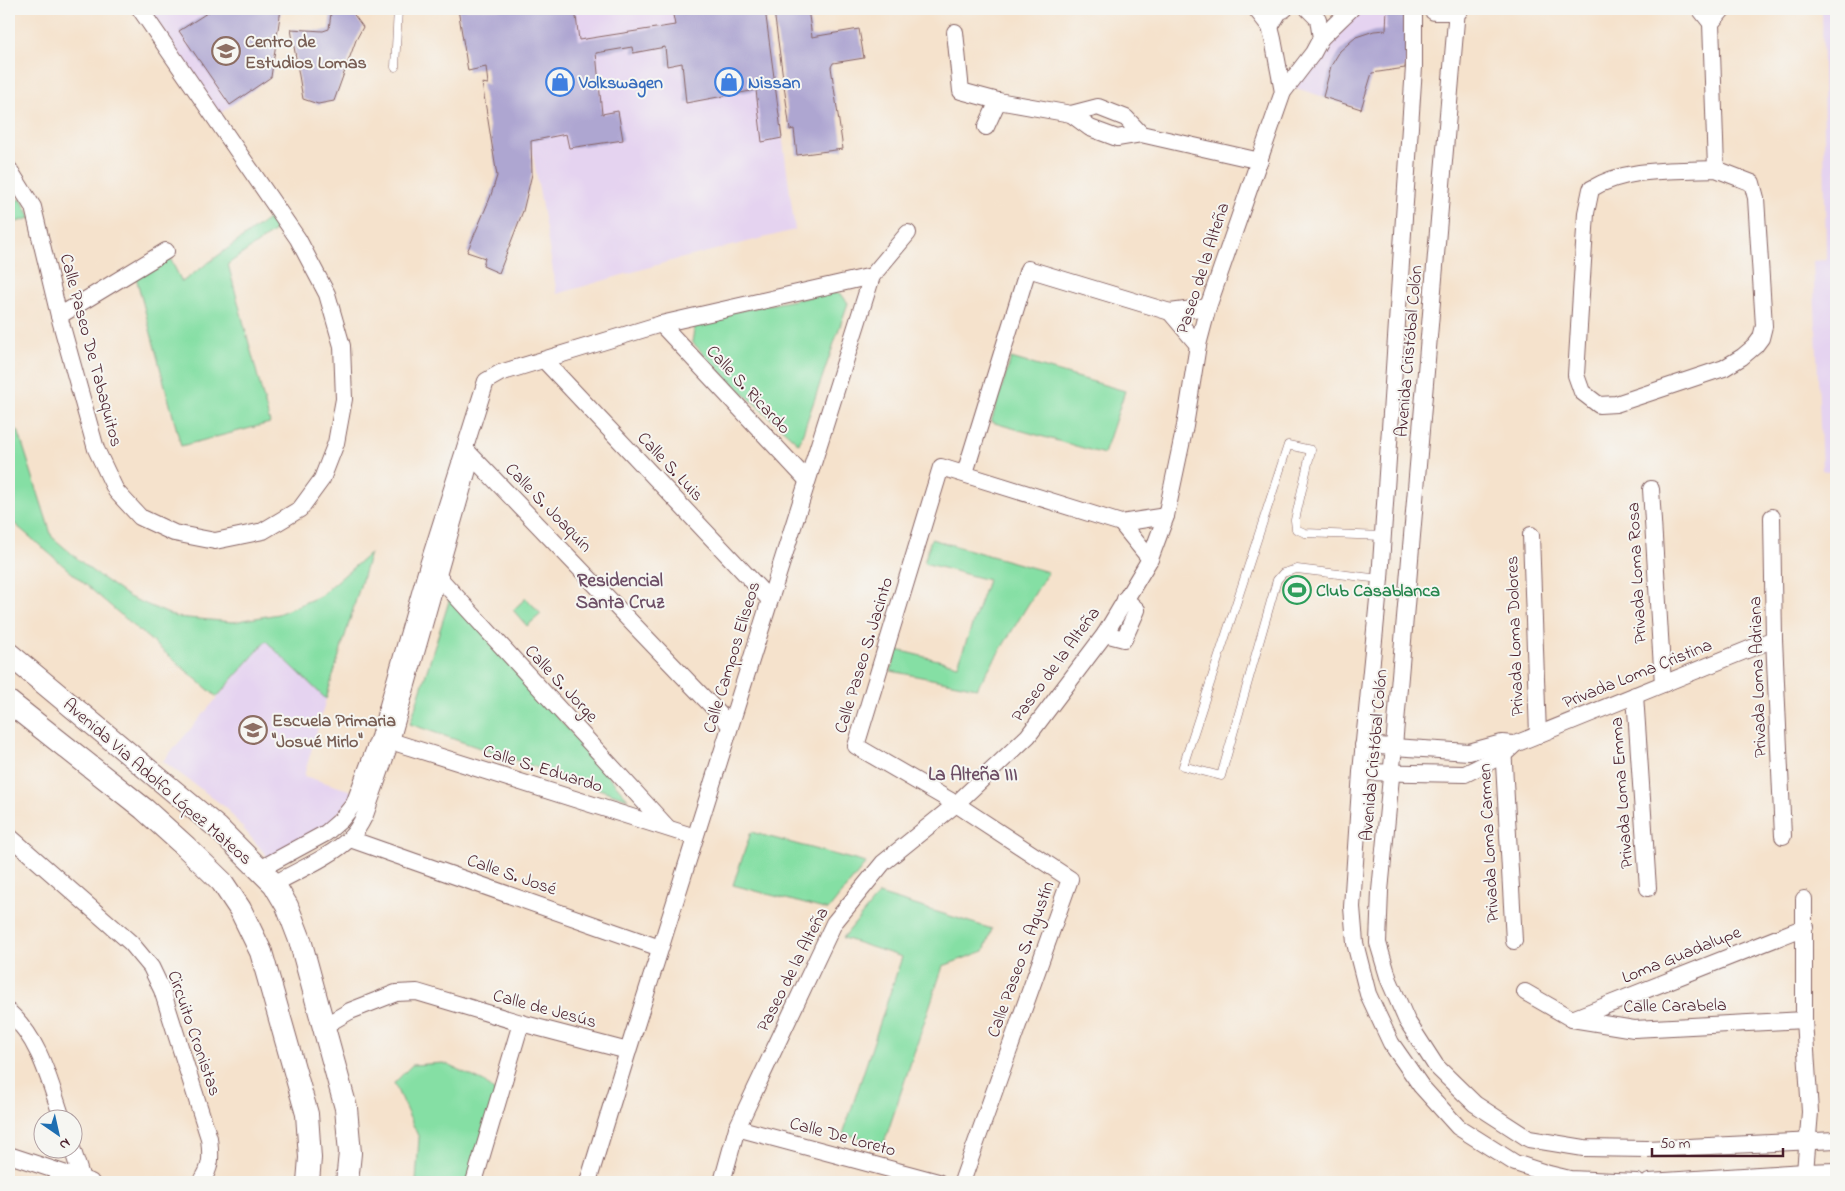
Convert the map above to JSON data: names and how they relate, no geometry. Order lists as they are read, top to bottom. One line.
{"streets":{"main road":["Avenida Via Adolfo López Mateos"],"street":["Paseo de la Alteña","Calle Paseo De Tabaquitos","Avenida Cristóbal Colón","Calle S. Ricardo","Calle S. Luis","Calle S. Joaquín","Privada Loma Rosa","Privada Loma Dolores","Calle Paseo S. Jacinto","Calle Campos Eliseos","Privada Loma Cristina","Privada Loma Adriana","Calle S. Jorge","Calle S. Eduardo","Privada Loma Emma","Privada Loma Carmen","Calle S. José","Loma Guadalupe","Calle Paseo S. Agustín","Calle Carabela","Calle de Jesús","Circuito Cronistas","Calle De Loreto"]},"crossings":[["Paseo de la Alteña","Calle Paseo S. Jacinto"],["Paseo de la Alteña","Calle Paseo S. Agustín"],["Paseo de la Alteña","Calle De Loreto"],["Avenida Cristóbal Colón","Privada Loma Cristina"],["Calle S. Ricardo","Calle Campos Eliseos"],["Calle S. Luis","Calle Campos Eliseos"],["Calle S. Joaquín","Calle Campos Eliseos"],["Privada Loma Rosa","Privada Loma Cristina"],["Privada Loma Dolores","Privada Loma Cristina"],["Calle Paseo S. Jacinto","Calle Paseo S. Agustín"],["Calle Campos Eliseos","Calle S. Eduardo"],["Calle Campos Eliseos","Calle S. José"],["Calle Campos Eliseos","Calle de Jesús"],["Privada Loma Cristina","Privada Loma Adriana"],["Privada Loma Cristina","Privada Loma Emma"],["Privada Loma Cristina","Privada Loma Carmen"],["Calle S. Jorge","Calle S. Eduardo"],["Avenida Via Adolfo López Mateos","Calle de Jesús"],["Loma Guadalupe","Calle Carabela"]],"districts":["Residencial Santa Cruz","La Alteña III"],"places":{"school or university":["Centro de Estudios Lomas","Escuela Primaria \"Josué Mirlo\""],"shop":["Volkswagen","Nissan"],"sports":["Club Casablanca"]},"scale_bar":"50 m","north":"bottom right"}
